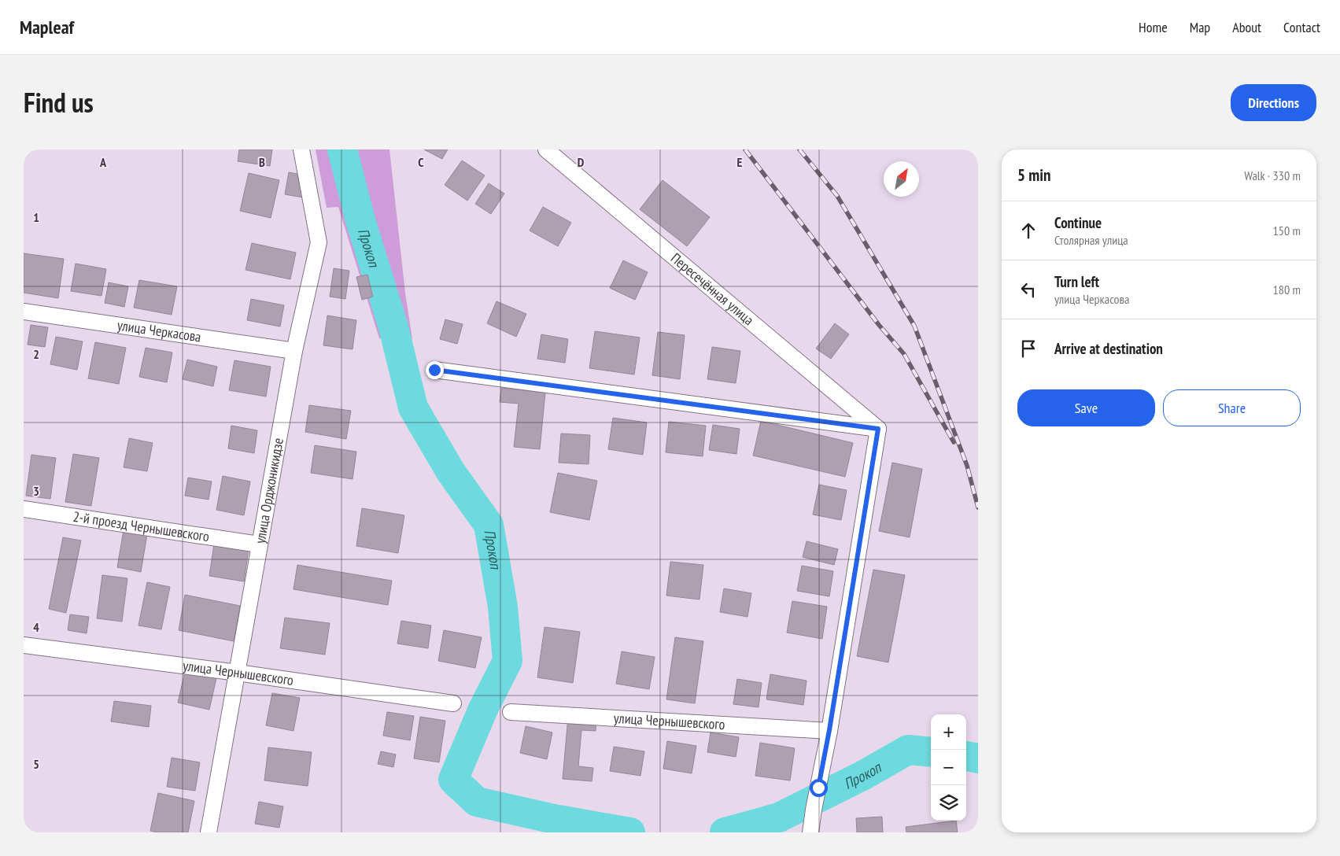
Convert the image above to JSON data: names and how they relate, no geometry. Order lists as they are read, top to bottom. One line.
{"streets":{"street":["Пересечённая улица","улица Черкасова","улица Орджоникидзе","2-й проезд Чернышевского","улица Чернышевского"]},"crossings":[["улица Черкасова","улица Орджоникидзе"],["улица Орджоникидзе","2-й проезд Чернышевского"],["улица Орджоникидзе","улица Чернышевского"]],"water":["Прокоп"],"north":"top right","page":{"header":"Mapleaf","nav":["Home","Map","About","Contact"],"title":"Find us","buttons":["Directions",["Save","Share"]],"heading":["5 min","Walk · 330 m"],"list":[["Continue","Столярная улица","150 m"],["Turn left","улица Черкасова","180 m"],"Arrive at destination"],"map_buttons":["+","−"]},"grid":{"columns":["A","B","C","D","E"],"rows":["1","2","3","4","5"]}}
